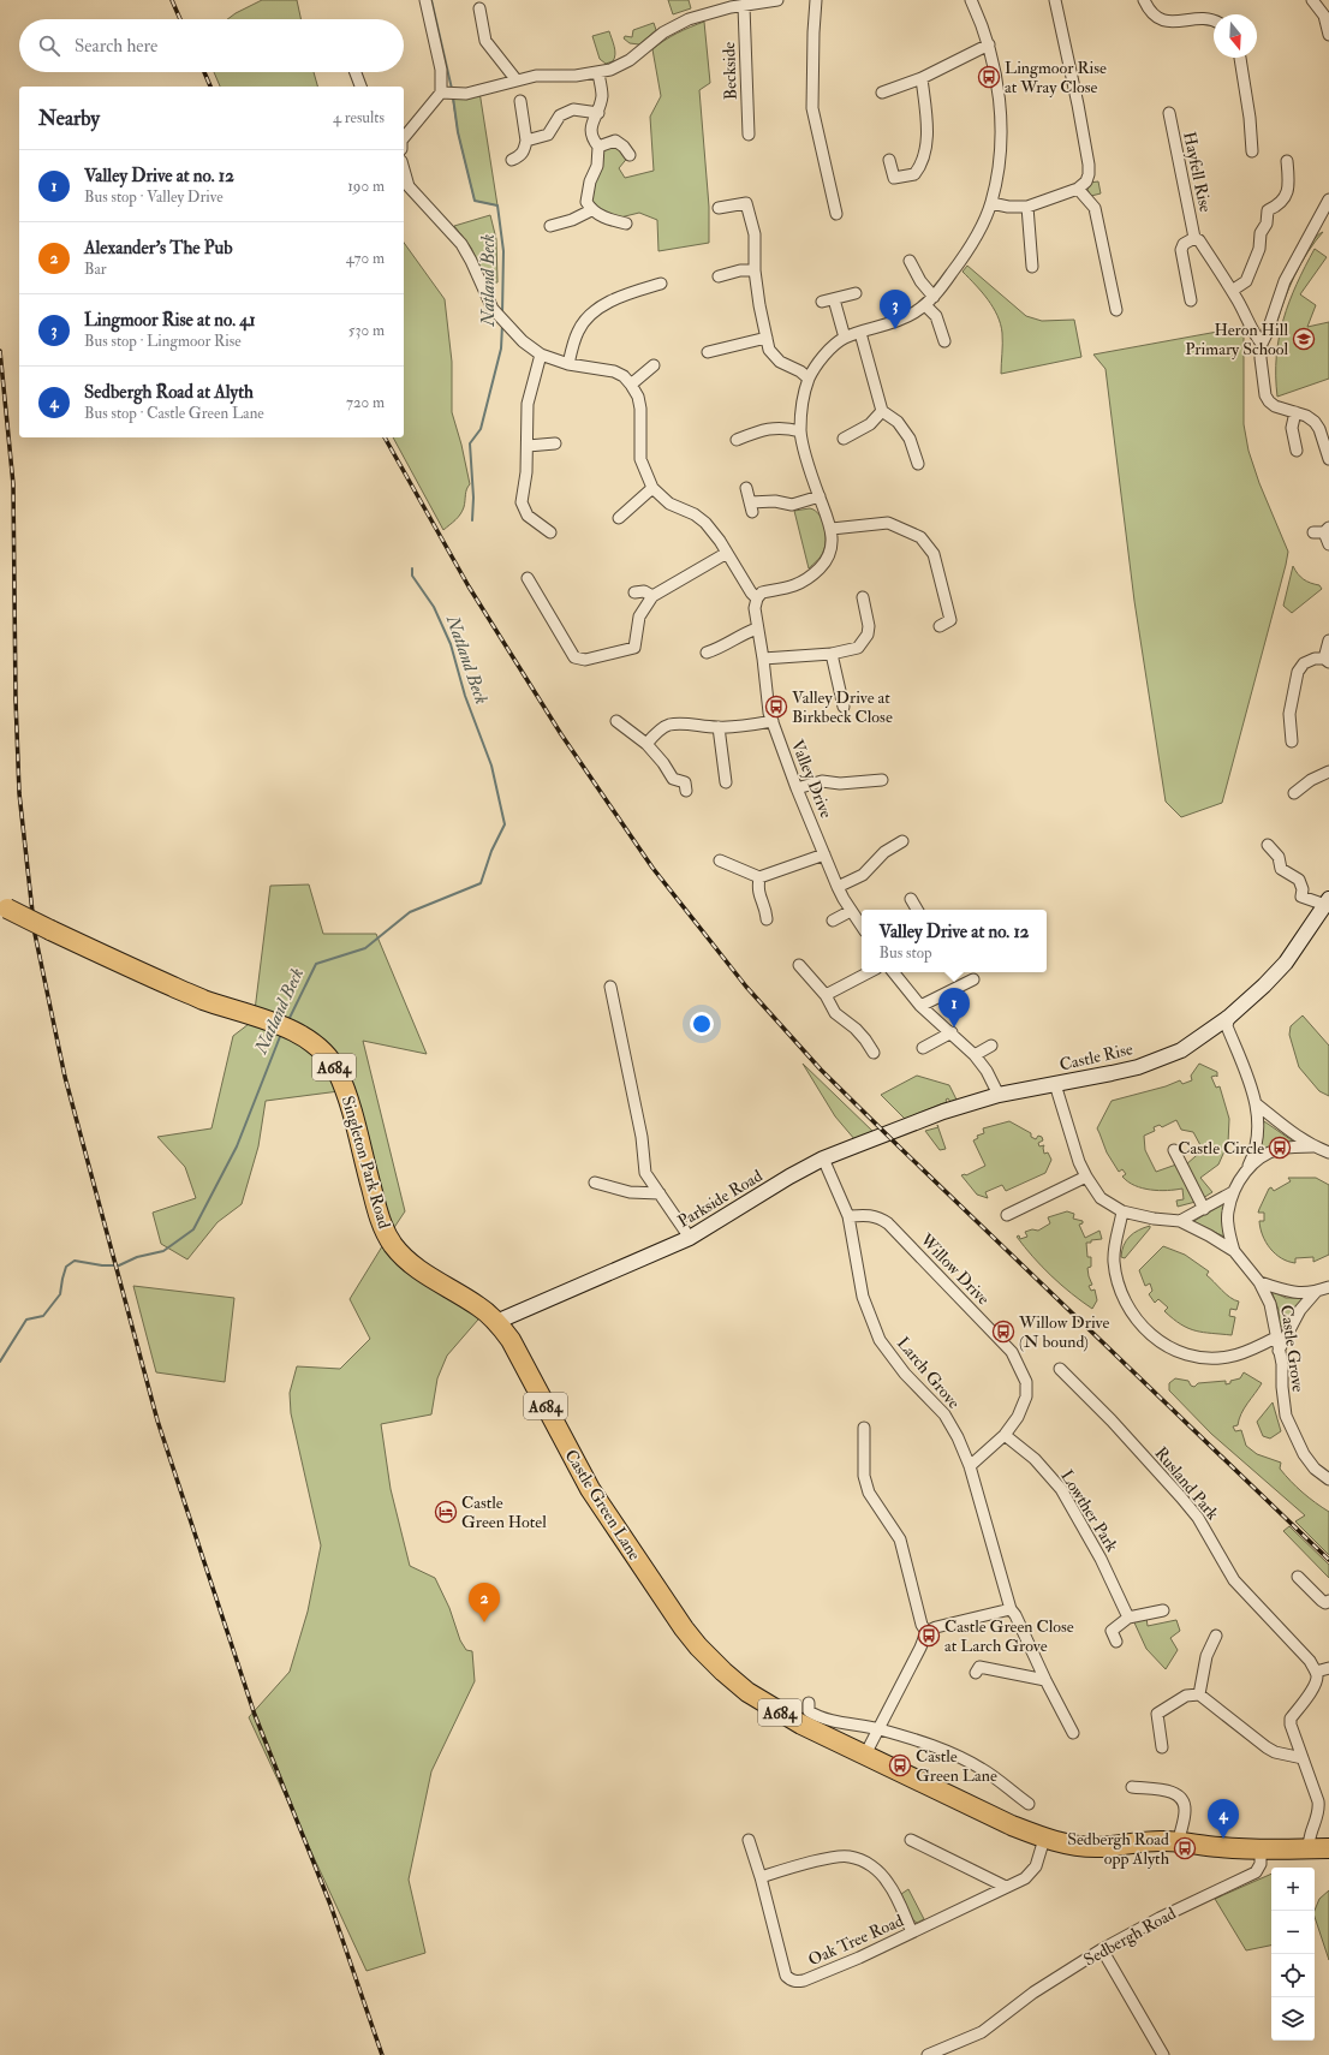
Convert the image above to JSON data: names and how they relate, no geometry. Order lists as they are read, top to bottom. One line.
{"streets":{"highway":["A684","Singleton Park Road","Castle Green Lane"],"street":["Beckside","Hayfell Rise","Valley Drive","Castle Rise","Parkside Road","Willow Drive","Castle Grove","Larch Grove","Rusland Park","Lowther Park","Sedbergh Road","Oak Tree Road"]},"crossings":[["Castle Rise","Parkside Road"],["Castle Rise","Castle Grove"],["A684","Castle Green Lane"],["A684","Sedbergh Road"],["Singleton Park Road","Parkside Road"],["Singleton Park Road","Castle Green Lane"],["Parkside Road","Larch Grove"],["Parkside Road","Castle Green Lane"],["Willow Drive","Larch Grove"],["Willow Drive","Lowther Park"],["Castle Green Lane","Sedbergh Road"],["Castle Green Lane","Oak Tree Road"]],"water":["Natland Beck"],"places":{"bus stop":["Lingmoor Rise at Wray Close","Valley Drive at Birkbeck Close","Castle Circle","Willow Drive (N bound)","Castle Green Close at Larch Grove","Castle Green Lane","Sedbergh Road opp Alyth"],"school or university":["Heron Hill Primary School"],"hotel":["Castle Green Hotel"]},"north":"bottom","page":{"search":"Search here","heading":["Nearby","4 results"],"list":[{"mark":"1","name":"Valley Drive at no. 12","note":"Bus stop · Valley Drive","value":"190 m"},{"mark":"2","name":"Alexander's The Pub","note":"Bar","value":"470 m"},{"mark":"3","name":"Lingmoor Rise at no. 41","note":"Bus stop · Lingmoor Rise","value":"530 m"},{"mark":"4","name":"Sedbergh Road at Alyth","note":"Bus stop · Castle Green Lane","value":"720 m"}],"pins":["3","1","2","4"],"popup":["Valley Drive at no. 12","Bus stop"],"map_buttons":["+","−"]}}
